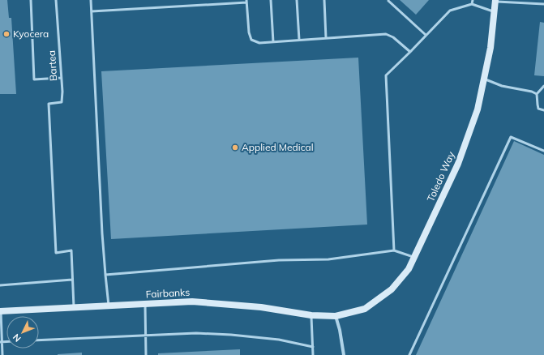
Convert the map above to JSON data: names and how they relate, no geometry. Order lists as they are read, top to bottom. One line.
{"streets":{"street":["Toledo Way","Fairbanks"],"lane":["Bartea"]},"crossings":[["Toledo Way","Fairbanks"]],"places":["Kyocera","Applied Medical"],"north":"bottom left"}
